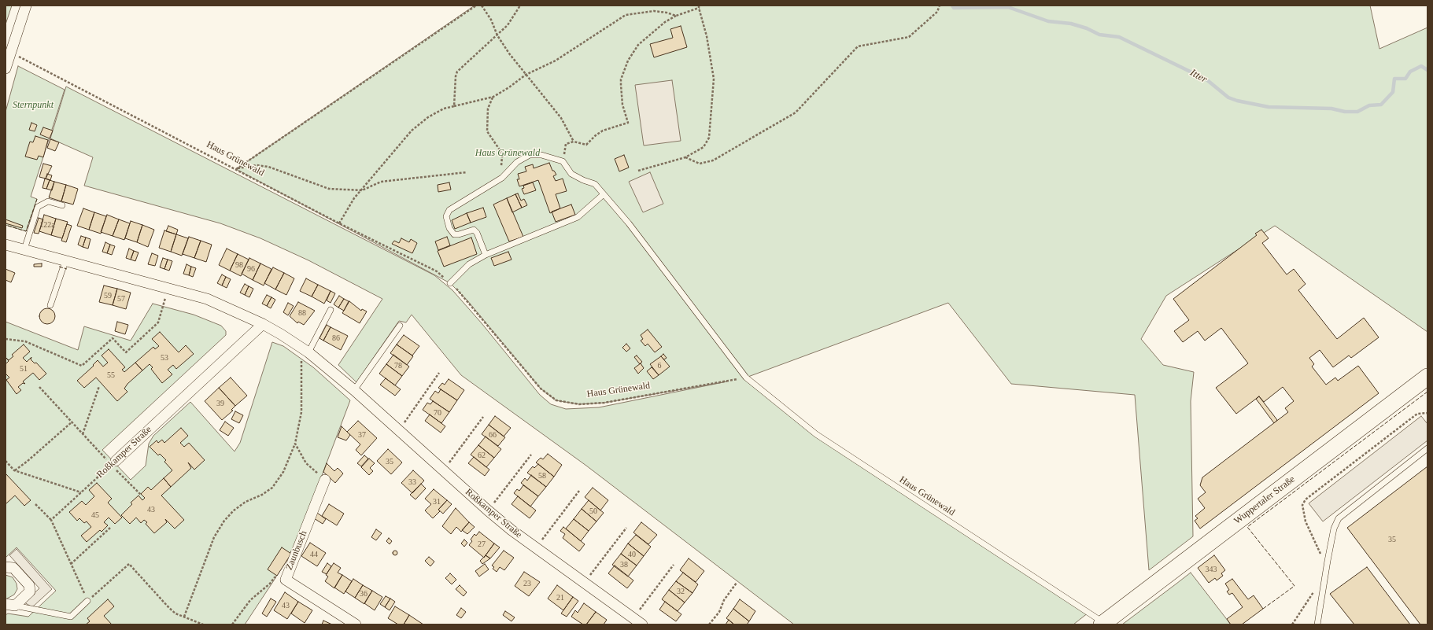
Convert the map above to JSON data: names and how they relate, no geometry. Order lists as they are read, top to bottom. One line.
{"streets":{"main road":["Wuppertaler Straße"],"street":["Roßkamper Straße","Zaunbusch"],"lane":["Haus Grünewald"]},"crossings":[["Haus Grünewald","Wuppertaler Straße"]],"water":["Itter"],"parks":["Sternpunkt","Haus Grünewald"],"house_numbers":["122a","98","96","59","57","88","86","53","78","6","51","55","39","70","37","66","62","35","58","33","31","43","50","45","35","27","44","40","38","343","23","32","36","21","43"]}
